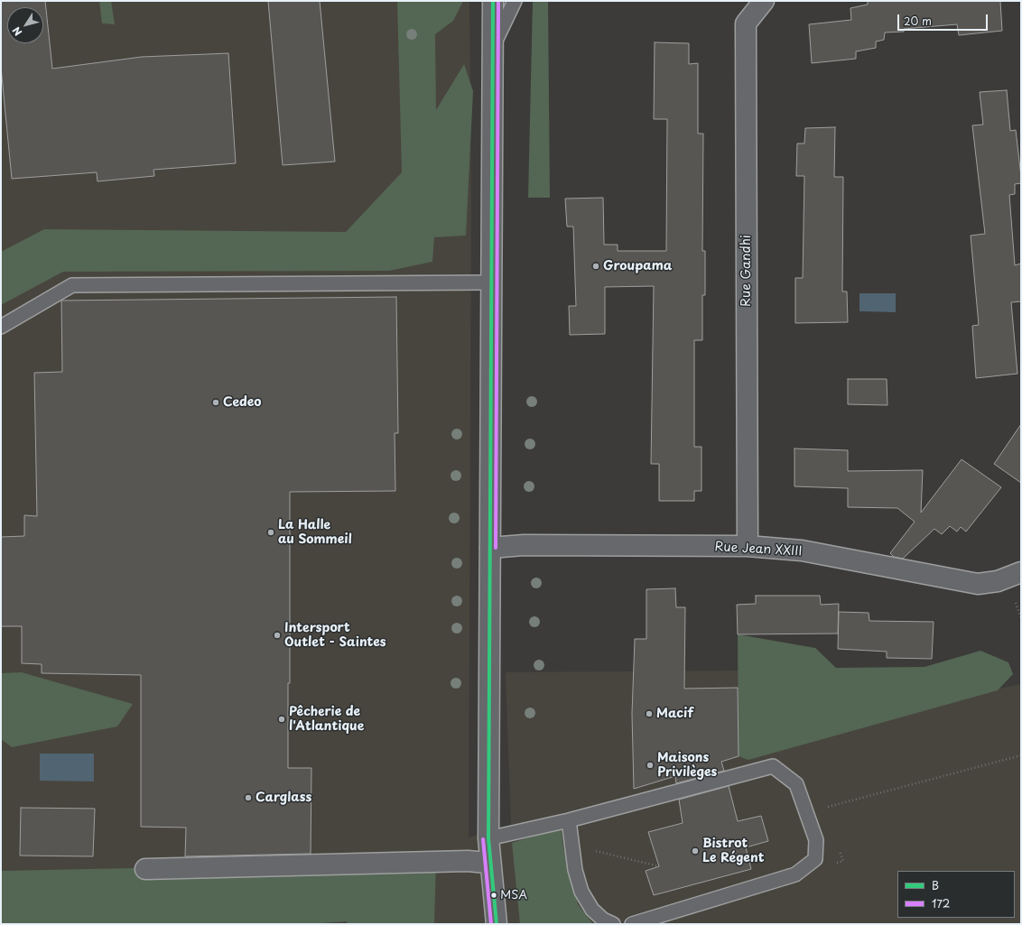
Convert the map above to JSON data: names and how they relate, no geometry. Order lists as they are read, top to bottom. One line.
{"streets":{"street":["Rue Gandhi","Rue Jean XXIII"]},"crossings":[["Rue Gandhi","Rue Jean XXIII"]],"places":["Groupama","Cedeo","La Halle au Sommeil","Intersport Outlet - Saintes","Macif","Pêcherie de l'Atlantique","Maisons Privilèges","Carglass","Bistrot Le Régent","MSA"],"lines":["transit line B","transit line 172"],"legend":["B","172"],"scale_bar":"20 m","north":"bottom left"}
